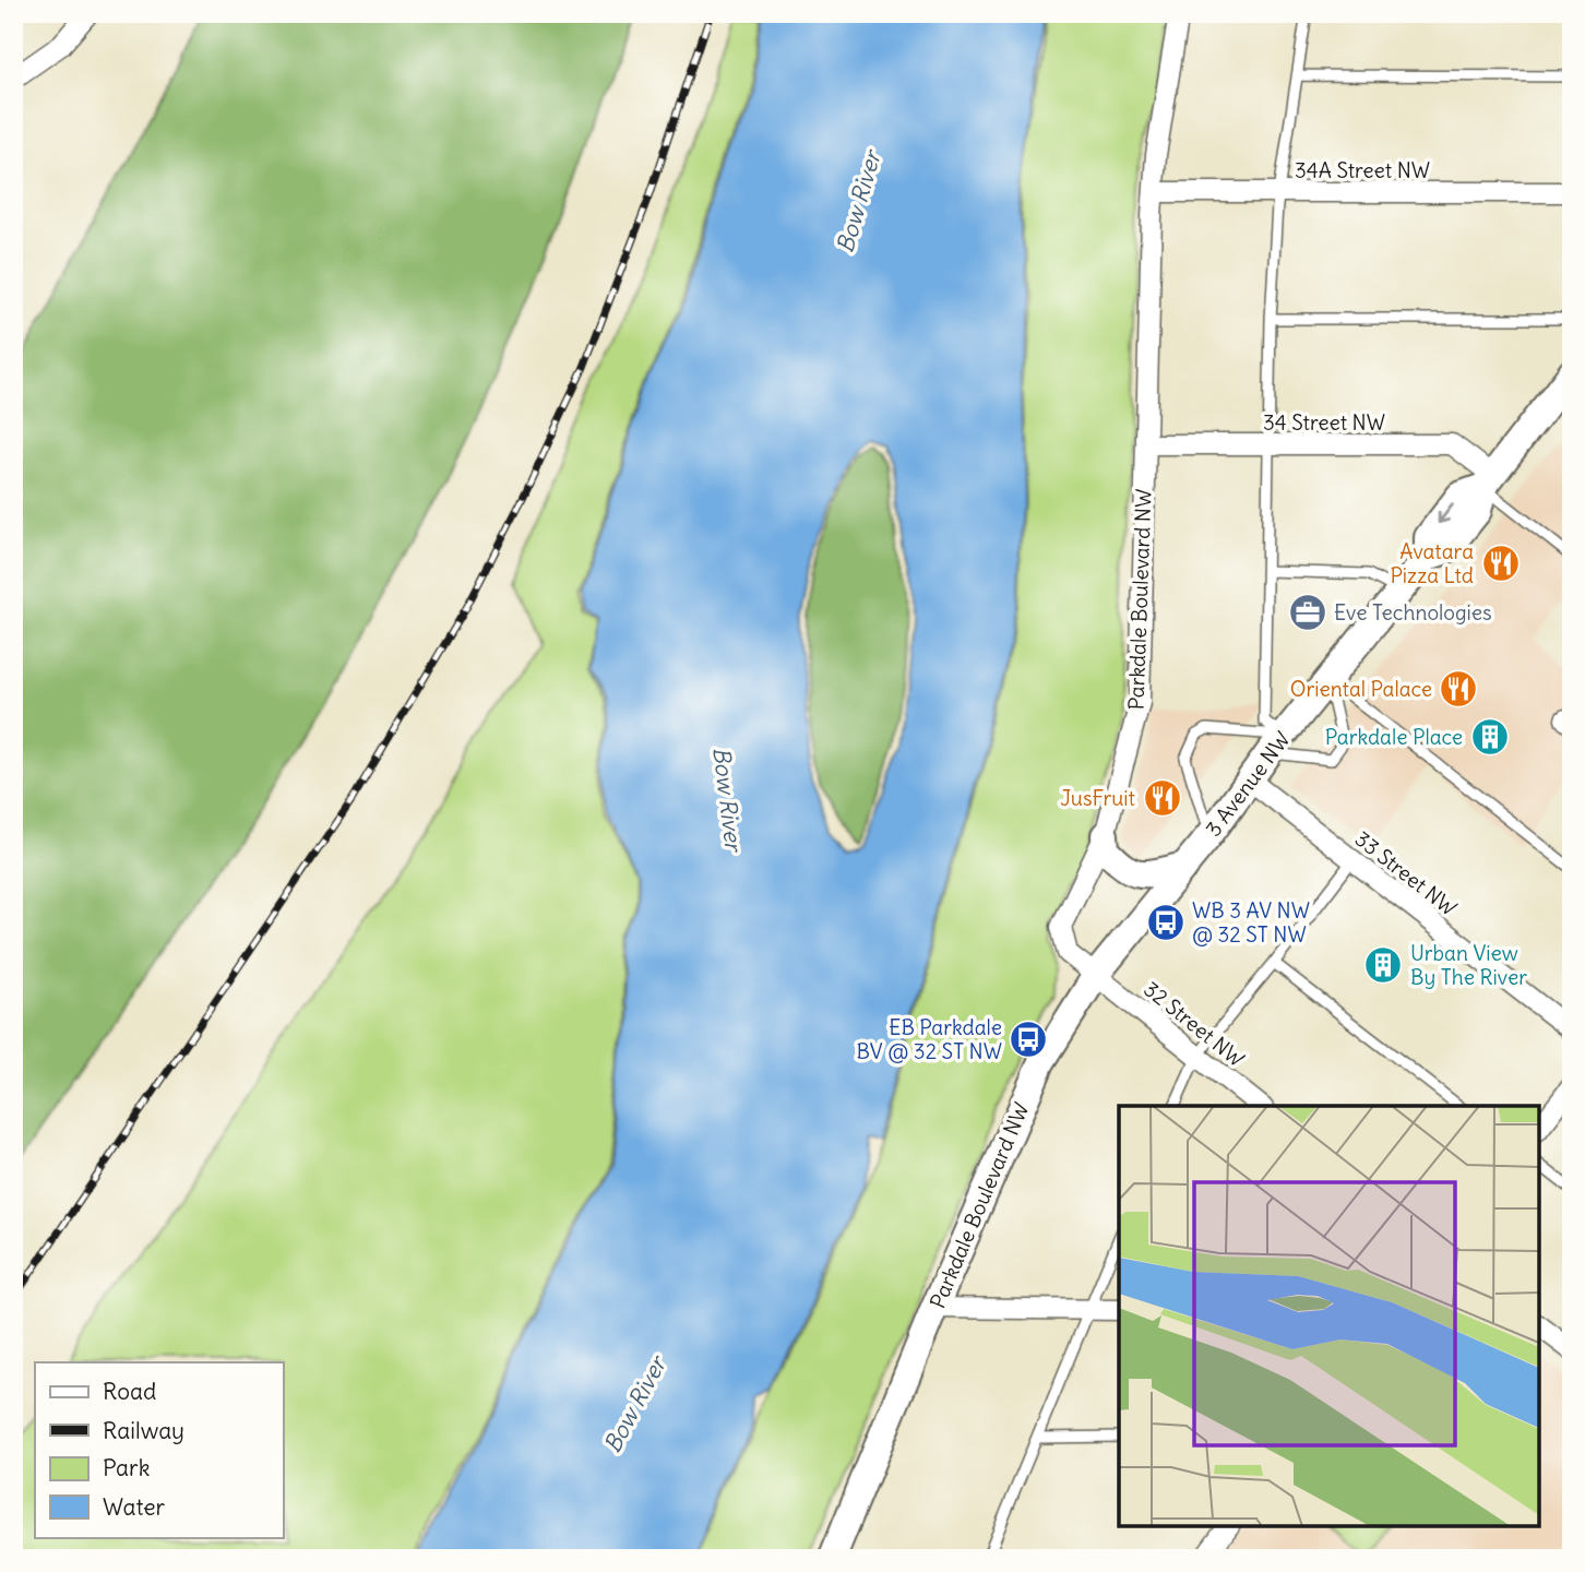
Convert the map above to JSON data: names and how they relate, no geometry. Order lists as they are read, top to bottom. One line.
{"streets":{"main road":["Parkdale Boulevard NW","3 Avenue NW"],"street":["34A Street NW","34 Street NW","33 Street NW","32 Street NW"]},"crossings":[["34A Street NW","Parkdale Boulevard NW"],["34 Street NW","Parkdale Boulevard NW"],["34 Street NW","3 Avenue NW"],["Parkdale Boulevard NW","3 Avenue NW"],["Parkdale Boulevard NW","32 Street NW"],["3 Avenue NW","33 Street NW"],["3 Avenue NW","32 Street NW"]],"water":["Bow River"],"places":{"restaurant":["Avatara Pizza Ltd","Oriental Palace","JusFruit"],"office":["Eve Technologies"],"building":["Parkdale Place","Urban View By The River"],"bus stop":["WB 3 AV NW @ 32 ST NW","EB Parkdale BV @ 32 ST NW"]},"legend":["Road","Railway","Park","Water"]}
